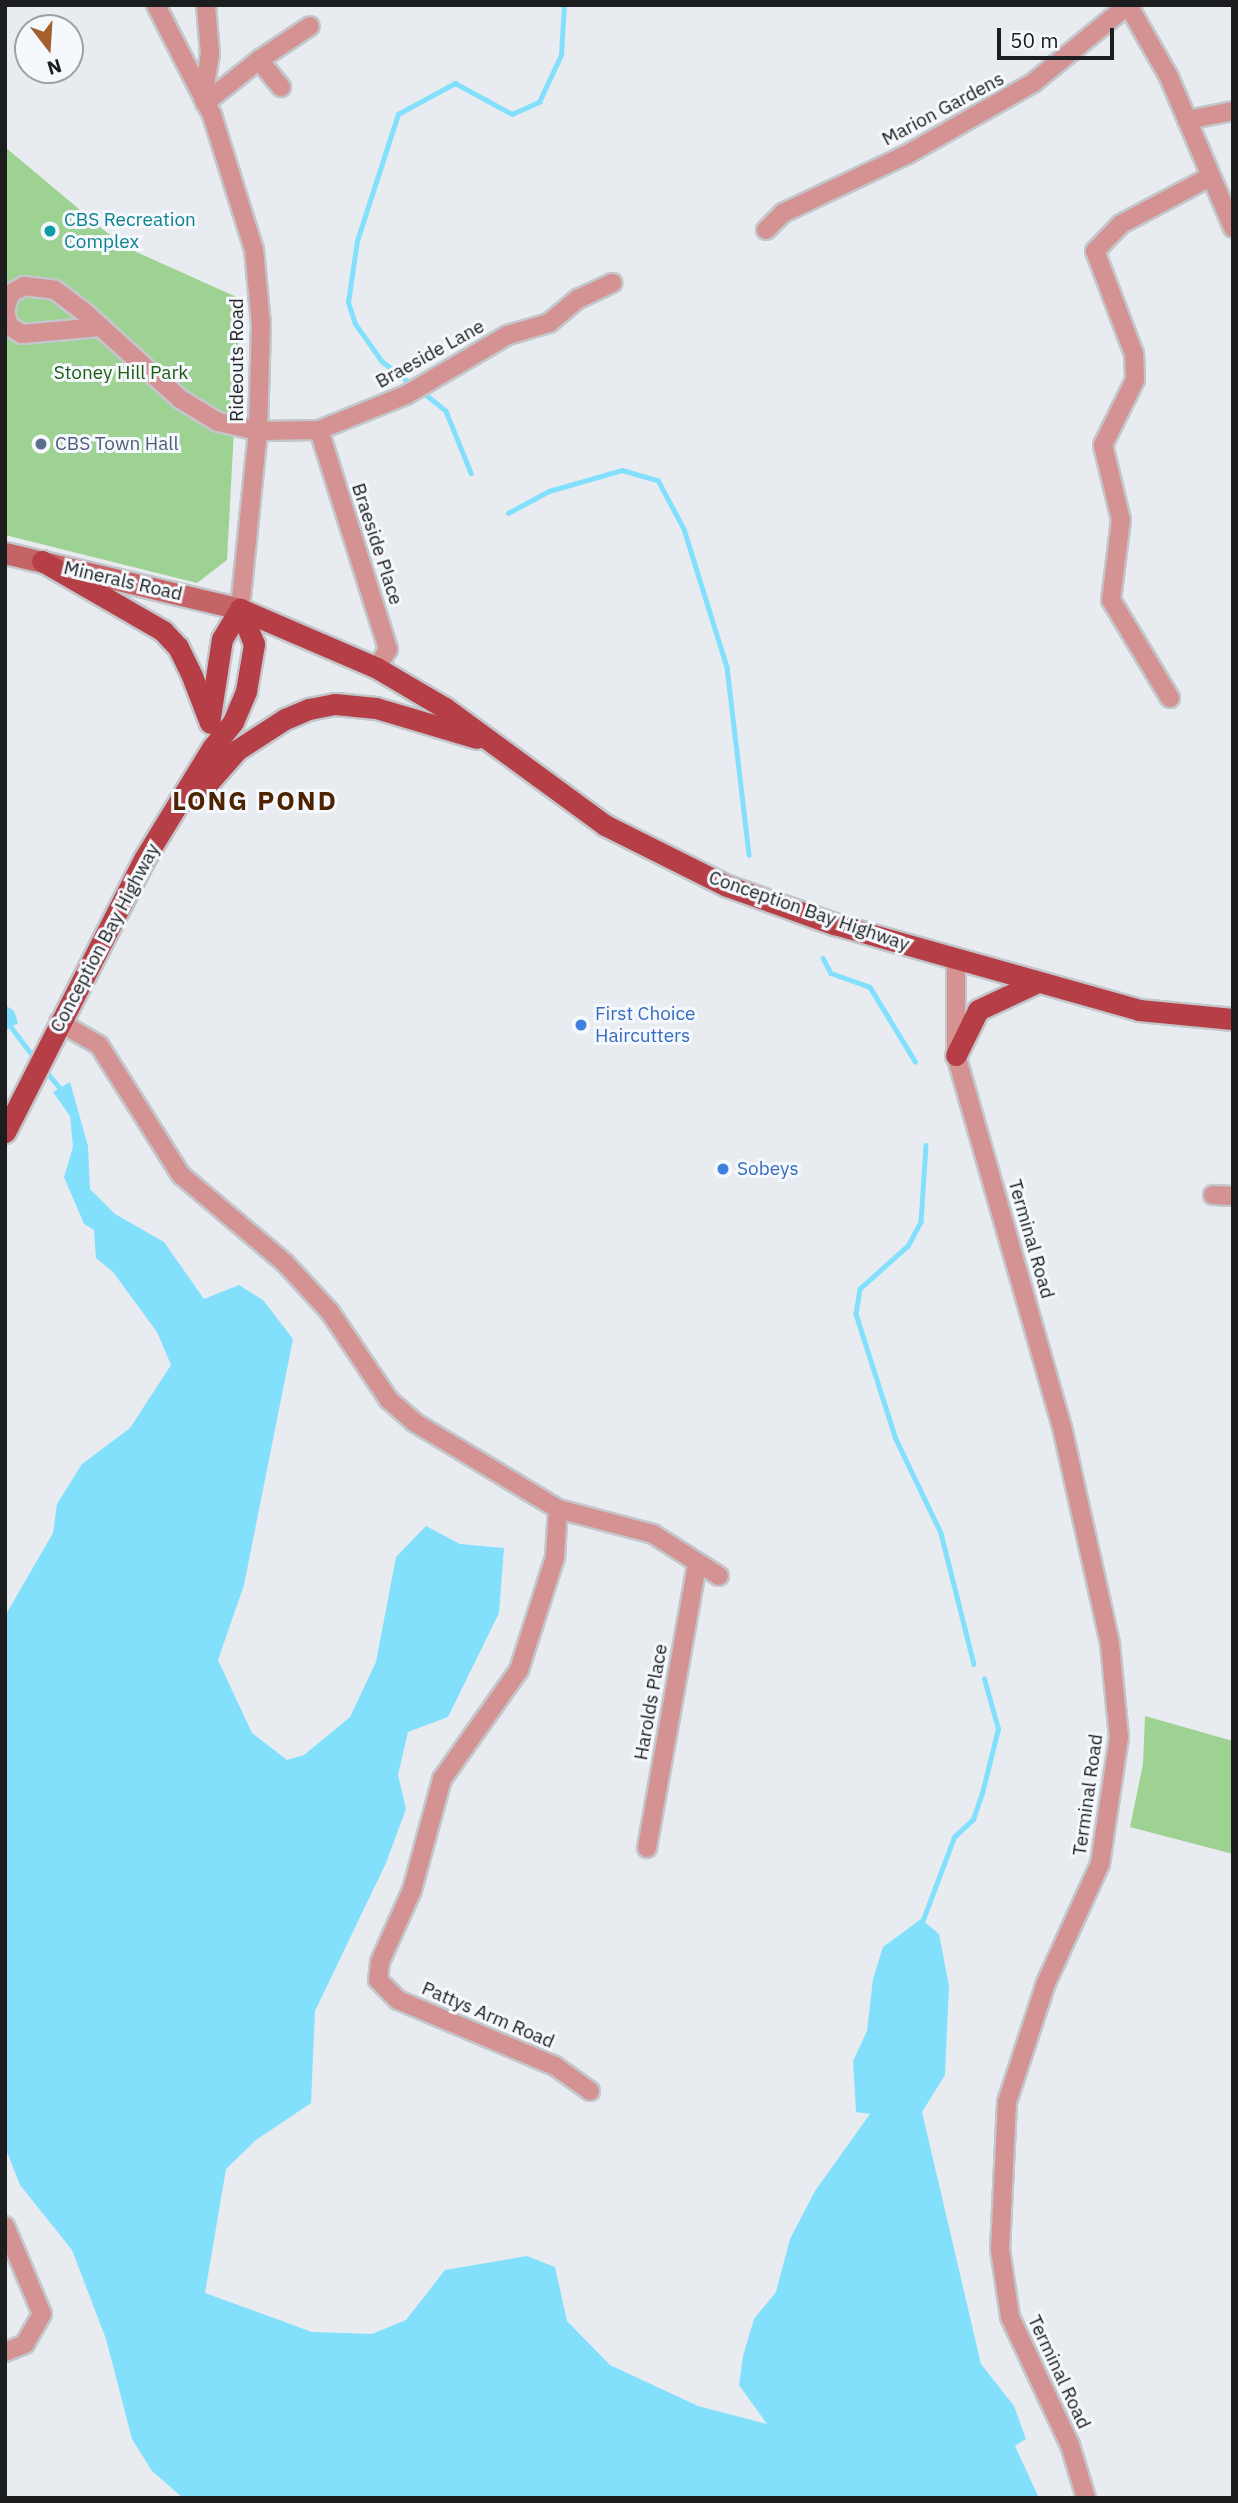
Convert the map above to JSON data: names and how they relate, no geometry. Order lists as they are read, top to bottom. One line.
{"streets":{"main road":["Conception Bay Highway"],"street":["Marion Gardens","Braeside Lane","Rideouts Road","Braeside Place","Minerals Road","Terminal Road","Harolds Place","Pattys Arm Road"]},"crossings":[["Braeside Lane","Rideouts Road"],["Braeside Lane","Braeside Place"],["Rideouts Road","Minerals Road"],["Rideouts Road","Conception Bay Highway"],["Braeside Place","Conception Bay Highway"],["Minerals Road","Conception Bay Highway"],["Conception Bay Highway","Terminal Road"]],"districts":["LONG POND"],"parks":["Stoney Hill Park"],"places":["CBS Recreation Complex","CBS Town Hall","First Choice Haircutters","Sobeys"],"scale_bar":"50 m","north":"bottom"}
